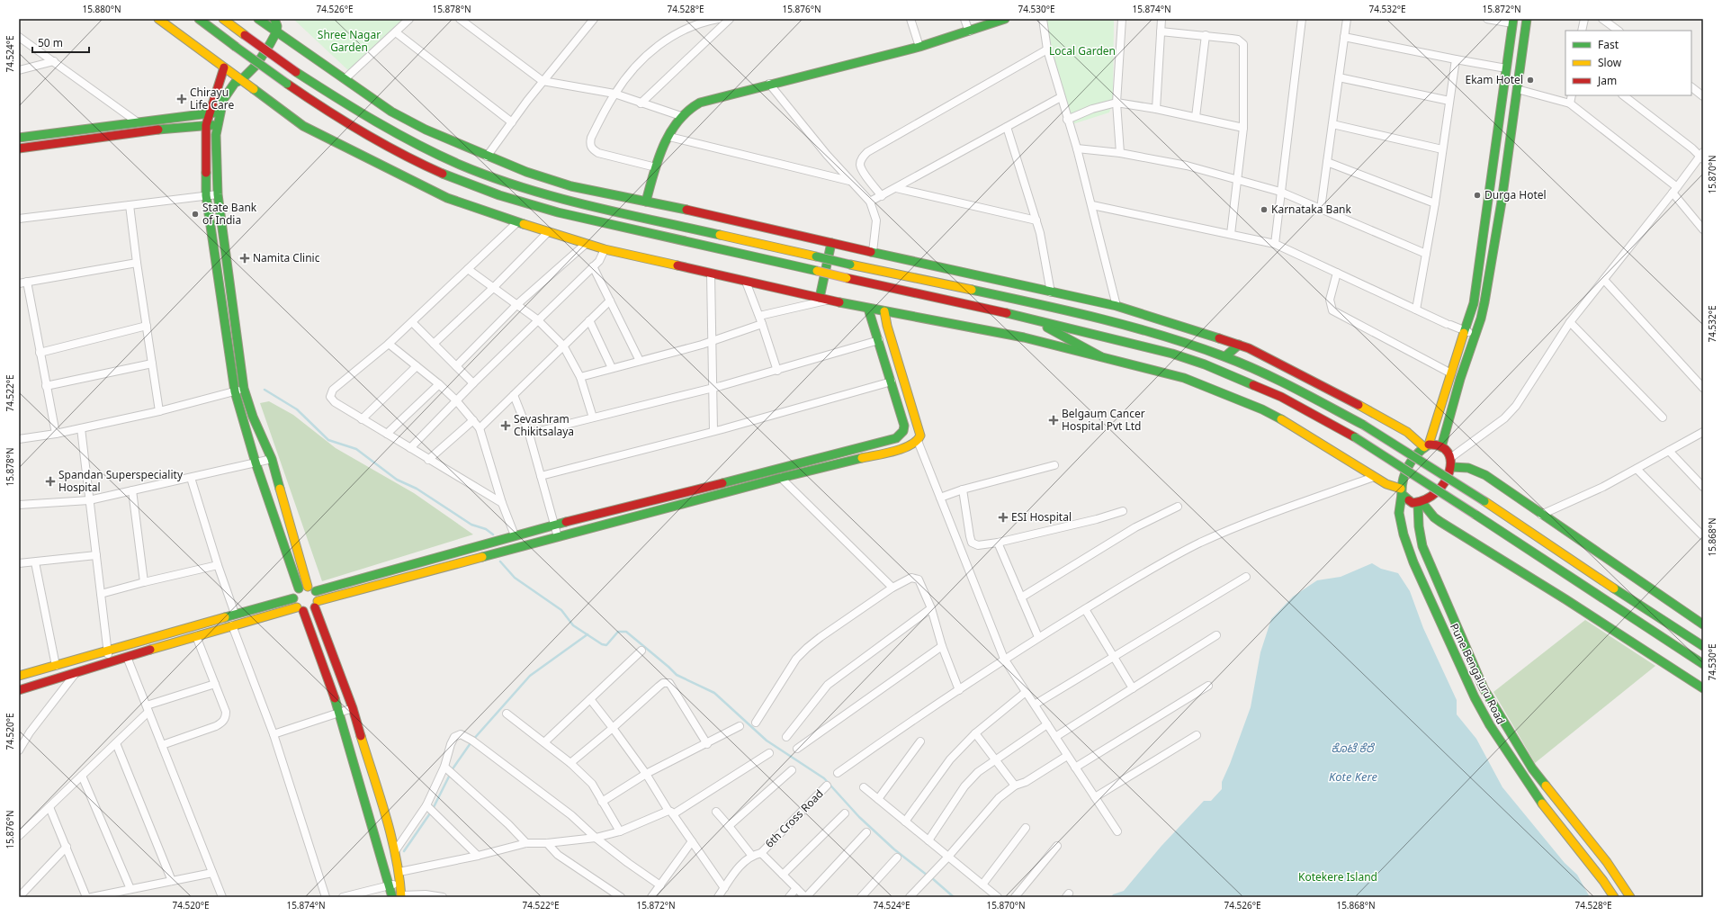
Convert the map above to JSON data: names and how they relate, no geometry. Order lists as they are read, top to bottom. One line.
{"streets":{"main road":["Pune Bengaluru Road"],"street":["6th Cross Road"]},"water":["ಕೊಟೆ ಕೆರೆ","Kote Kere"],"parks":["Shree Nagar Garden","Local Garden","Kotekere Island"],"places":{"other":["Ekam Hotel","Durga Hotel","Karnataka Bank","State Bank of India"],"health":["Chirayu Life Care","Namita Clinic","Belgaum Cancer Hospital Pvt Ltd","Sevashram Chikitsalaya","Spandan Superspeciality Hospital","ESI Hospital"]},"legend":["Fast","Slow","Jam"],"scale_bar":"50 m","coordinates":["15.880°N","74.526°E","15.878°N","74.528°E","15.876°N","74.530°E","15.874°N","74.532°E","15.872°N","74.524°E","15.870°N","74.522°E","15.868°N","74.520°E"]}
